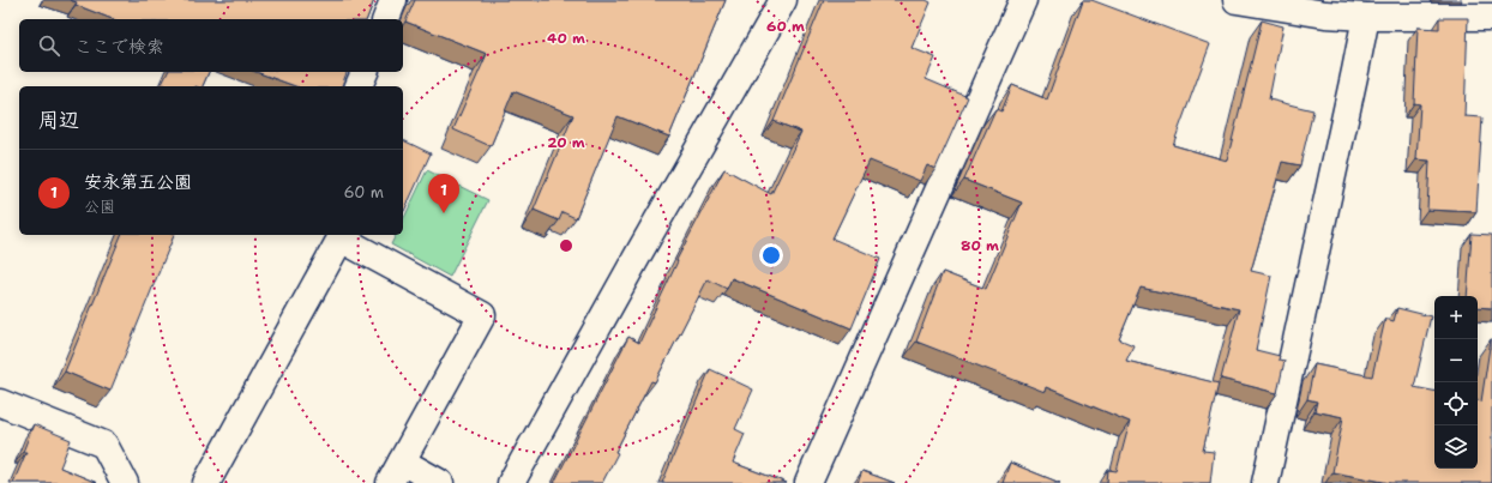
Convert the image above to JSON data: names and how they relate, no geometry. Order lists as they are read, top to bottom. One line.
{"page":{"search":"ここで検索","heading":"周辺","list":[{"mark":"1","name":"安永第五公園","note":"公園","value":"60 m"}],"pins":"1","map_buttons":["+","−"]},"rings":["60 m","40 m","20 m","80 m"]}
